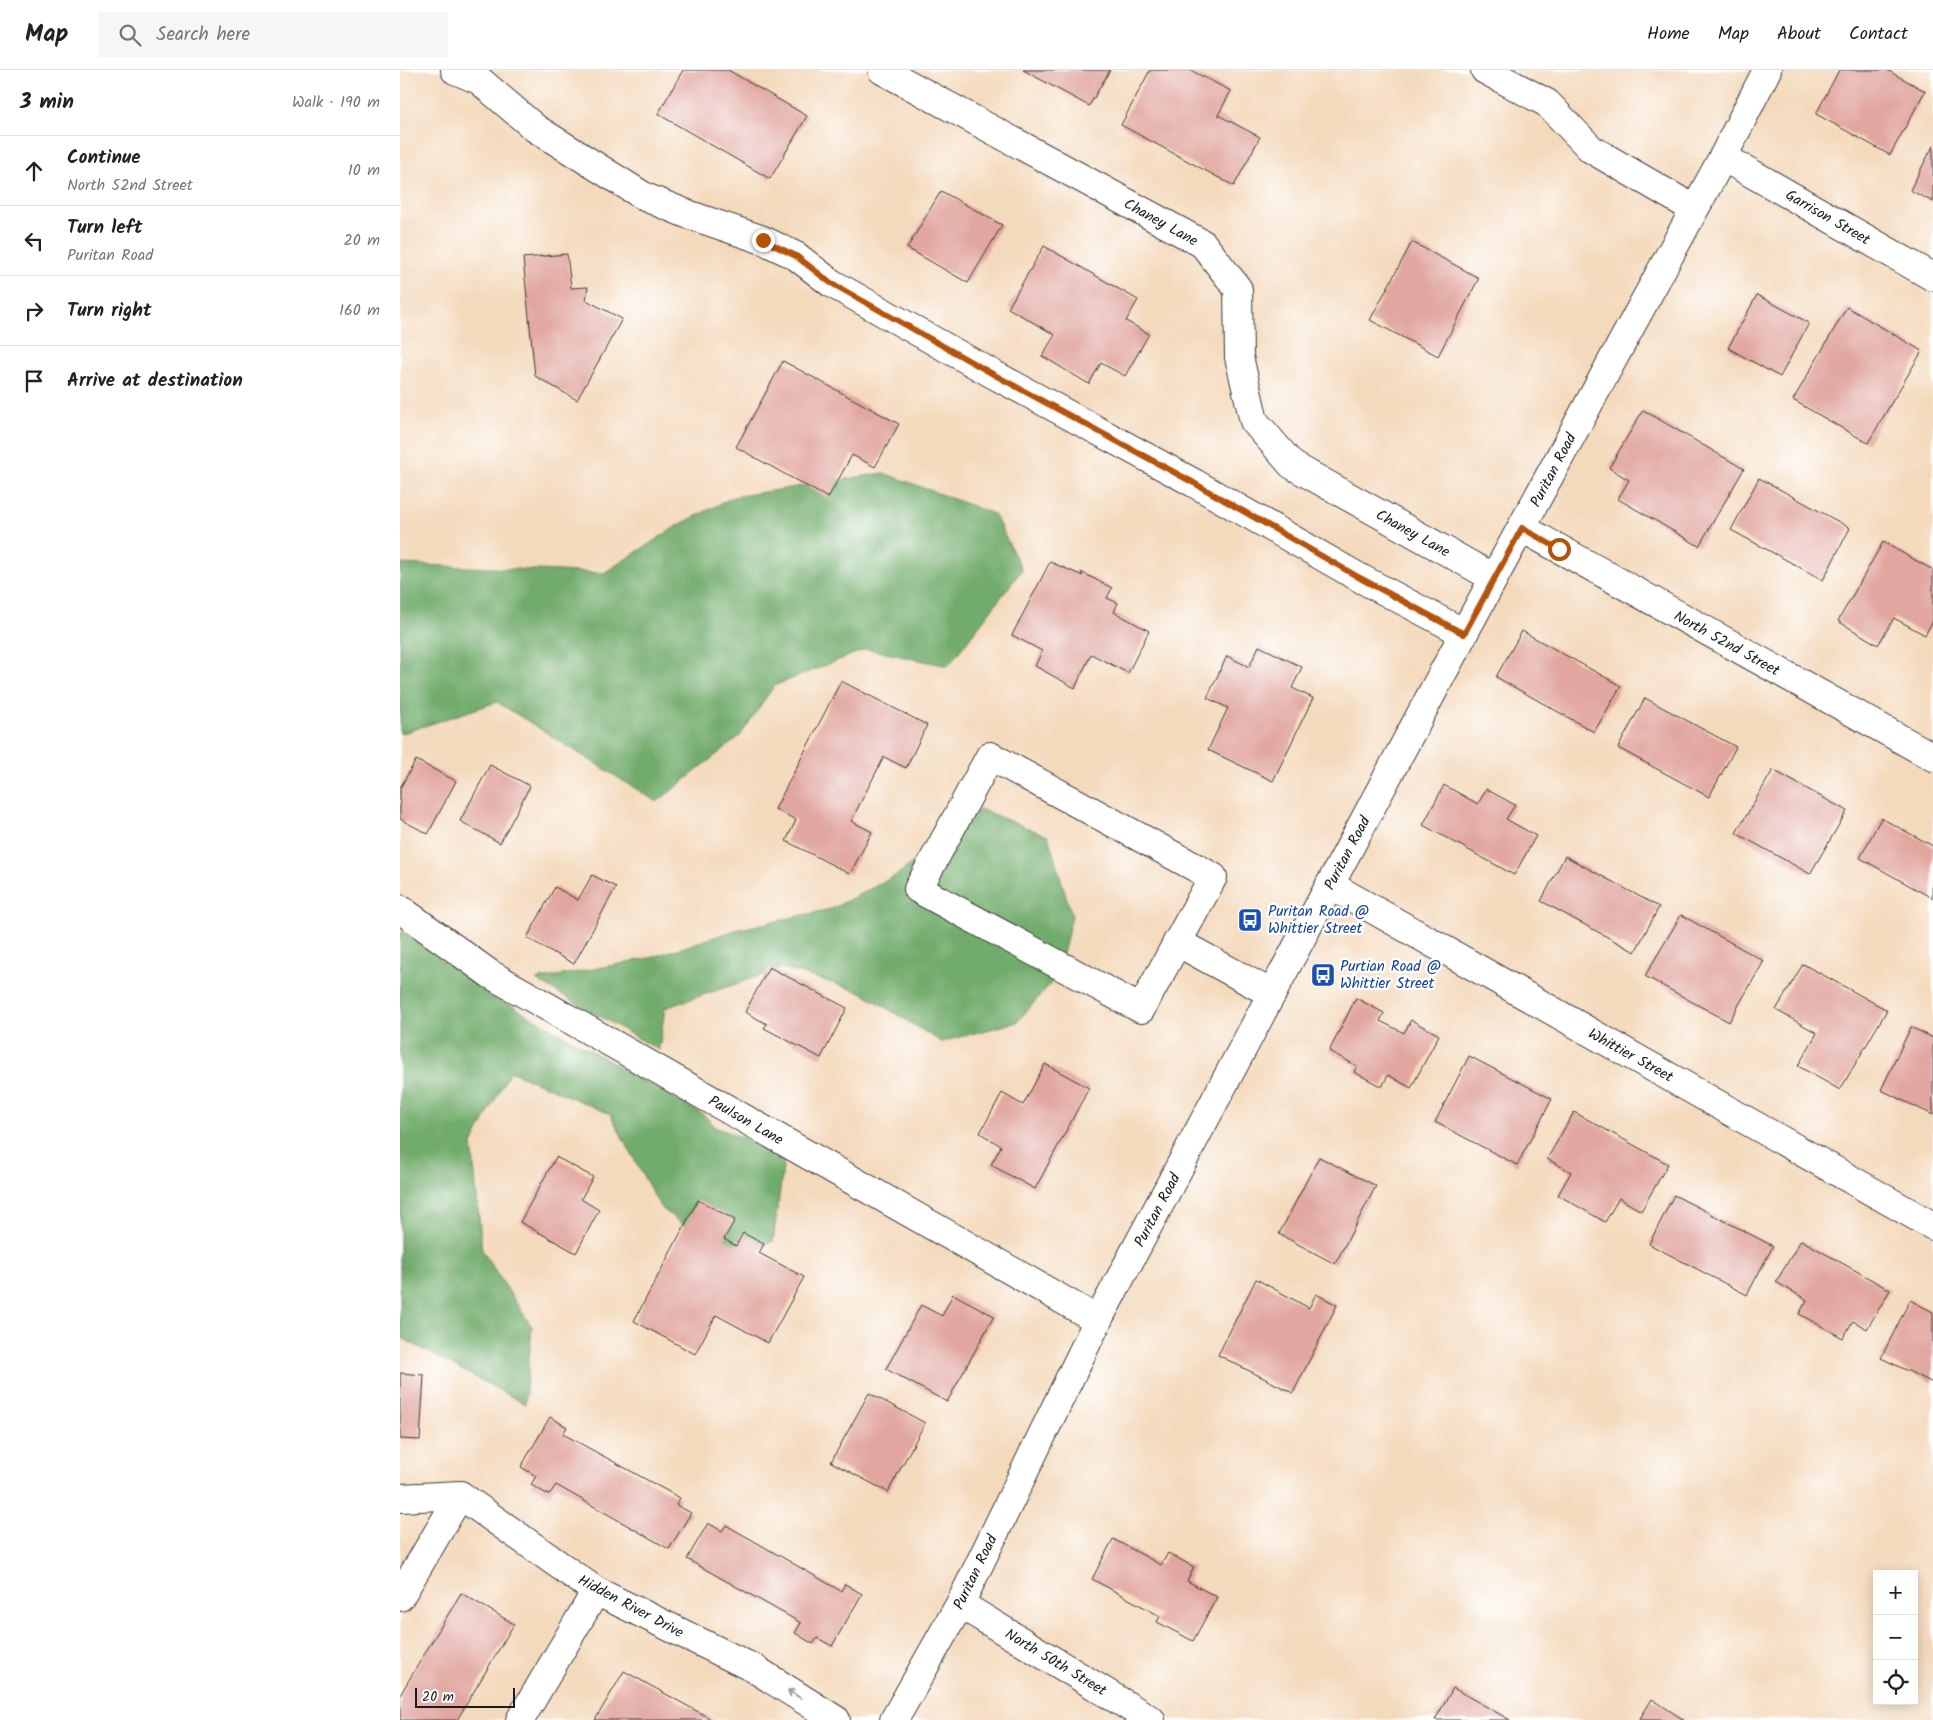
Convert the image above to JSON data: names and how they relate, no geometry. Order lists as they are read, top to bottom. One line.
{"streets":{"street":["Garrison Street","Chaney Lane","Puritan Road","North 52nd Street","Whittier Street","Paulson Lane","Hidden River Drive","North 50th Street"]},"crossings":[["Garrison Street","Puritan Road"],["Chaney Lane","Puritan Road"],["Puritan Road","North 52nd Street"],["Puritan Road","Whittier Street"],["Puritan Road","Paulson Lane"],["Puritan Road","North 50th Street"]],"one_way":["Hidden River Drive"],"places":{"bus stop":["Puritan Road @ Whittier Street","Purtian Road @ Whittier Street"]},"scale_bar":"20 m","page":{"header":"Map","search":"Search here","nav":["Home","Map","About","Contact"],"heading":["3 min","Walk · 190 m"],"list":[["Continue","North 52nd Street","10 m"],["Turn left","Puritan Road","20 m"],["Turn right","160 m"],"Arrive at destination"],"map_buttons":["+","−"],"scale":"20 m"}}
